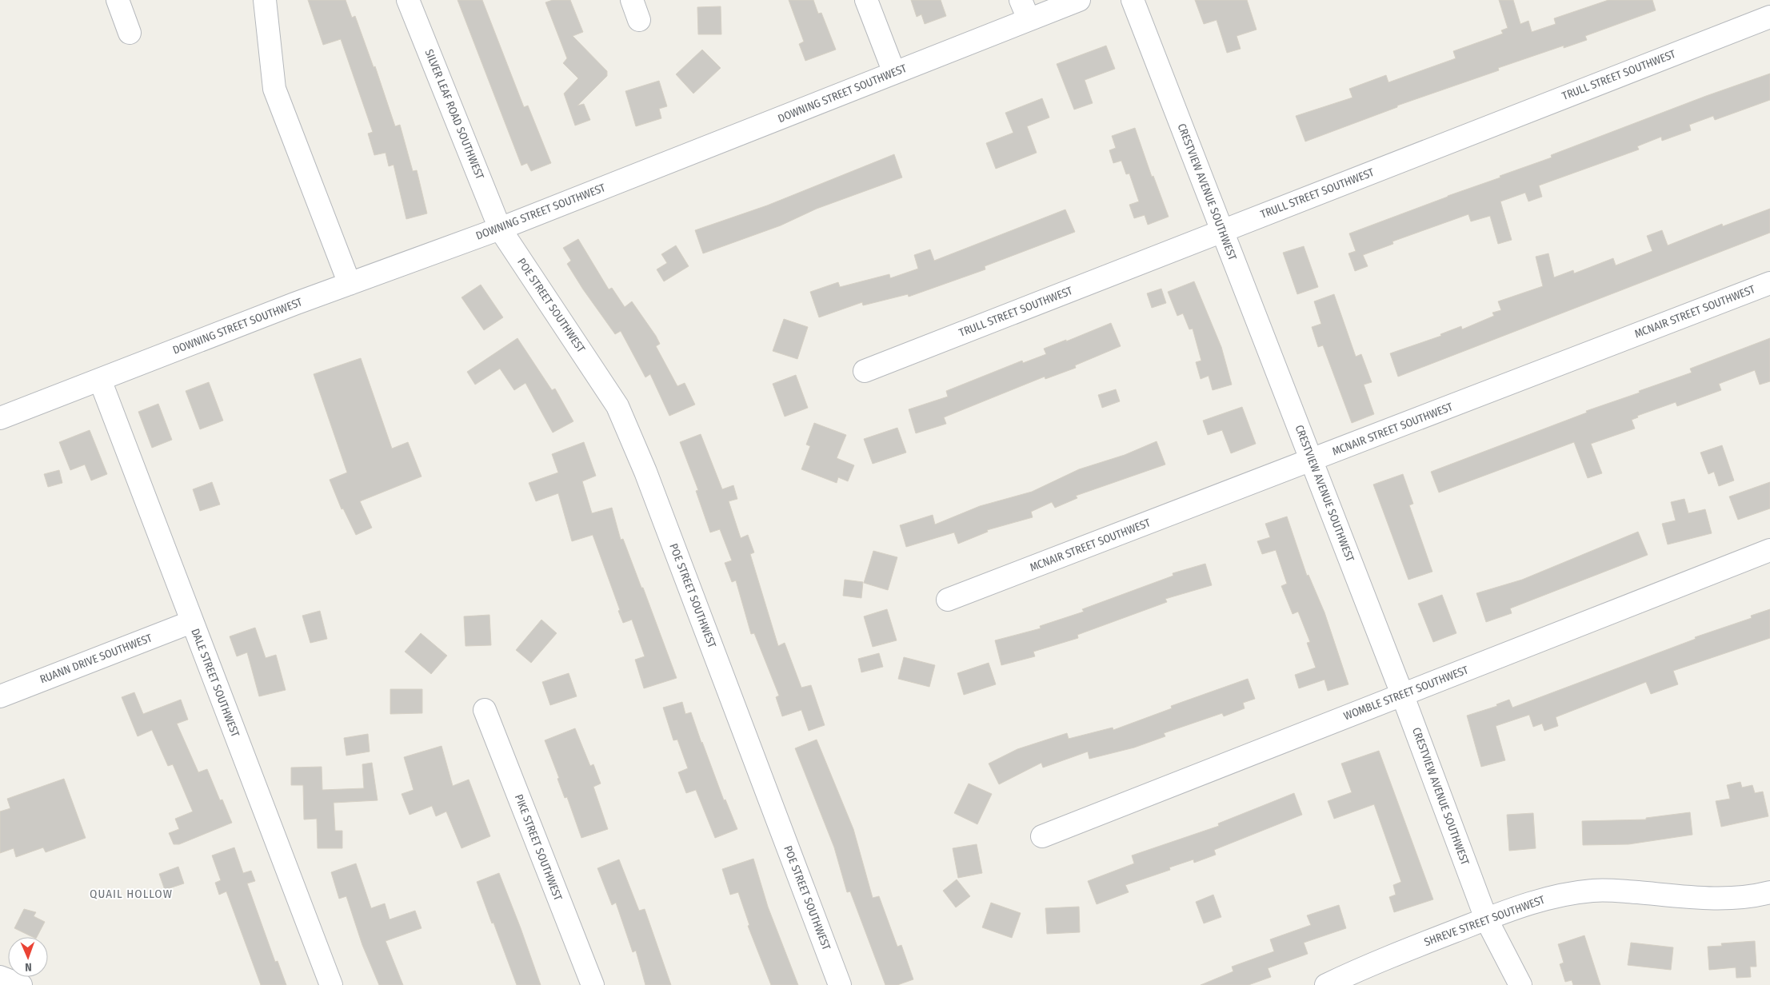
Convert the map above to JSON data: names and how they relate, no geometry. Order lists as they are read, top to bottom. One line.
{"streets":{"street":["TRULL STREET SOUTHWEST","DOWNING STREET SOUTHWEST","SILVER LEAF ROAD SOUTHWEST","CRESTVIEW AVENUE SOUTHWEST","POE STREET SOUTHWEST","MCNAIR STREET SOUTHWEST","RUANN DRIVE SOUTHWEST","DALE STREET SOUTHWEST","WOMBLE STREET SOUTHWEST","PIKE STREET SOUTHWEST","SHREVE STREET SOUTHWEST"]},"crossings":[["TRULL STREET SOUTHWEST","CRESTVIEW AVENUE SOUTHWEST"],["DOWNING STREET SOUTHWEST","SILVER LEAF ROAD SOUTHWEST"],["DOWNING STREET SOUTHWEST","POE STREET SOUTHWEST"],["DOWNING STREET SOUTHWEST","DALE STREET SOUTHWEST"],["SILVER LEAF ROAD SOUTHWEST","POE STREET SOUTHWEST"],["CRESTVIEW AVENUE SOUTHWEST","MCNAIR STREET SOUTHWEST"],["CRESTVIEW AVENUE SOUTHWEST","WOMBLE STREET SOUTHWEST"],["CRESTVIEW AVENUE SOUTHWEST","SHREVE STREET SOUTHWEST"],["RUANN DRIVE SOUTHWEST","DALE STREET SOUTHWEST"]],"districts":["QUAIL HOLLOW"],"north":"bottom"}
